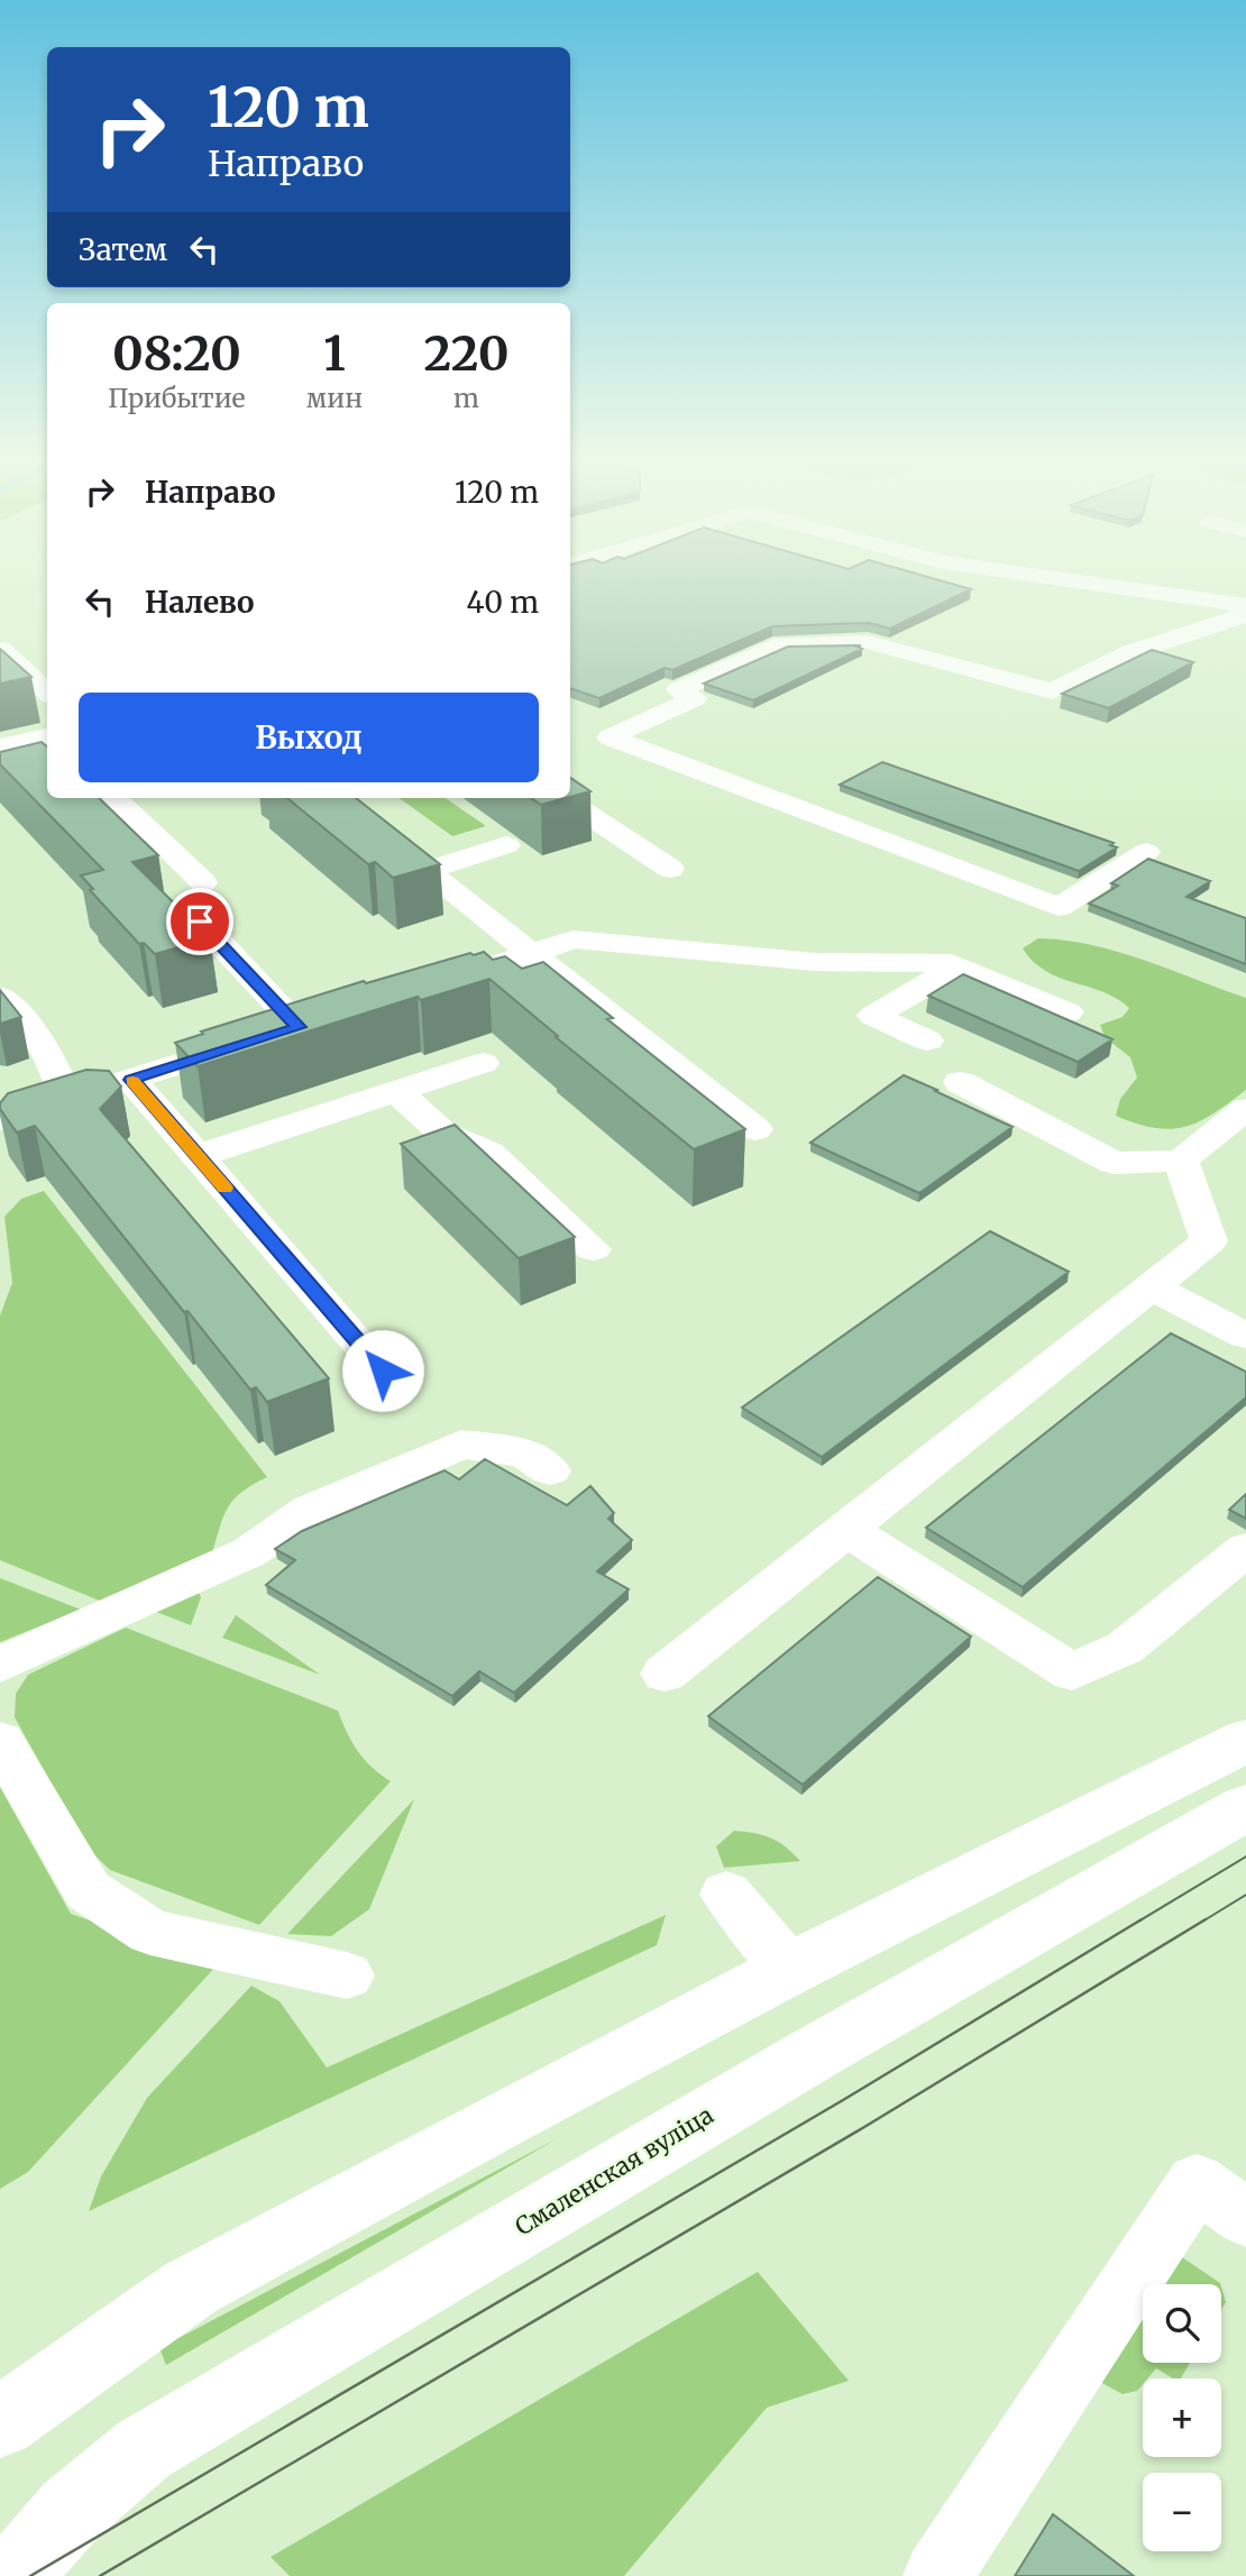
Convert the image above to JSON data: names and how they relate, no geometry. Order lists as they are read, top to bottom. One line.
{"streets":{"main road":["Смаленская вуліца"]},"page":{"turn":["120 m","Направо"],"then":"Затем","eta":["08:20","Прибытие","1","мин","220","m"],"list":[{"name":"Направо","value":"120 m"},{"name":"Налево","value":"40 m"}],"buttons":"Выход","map_buttons":["+","−"]}}
